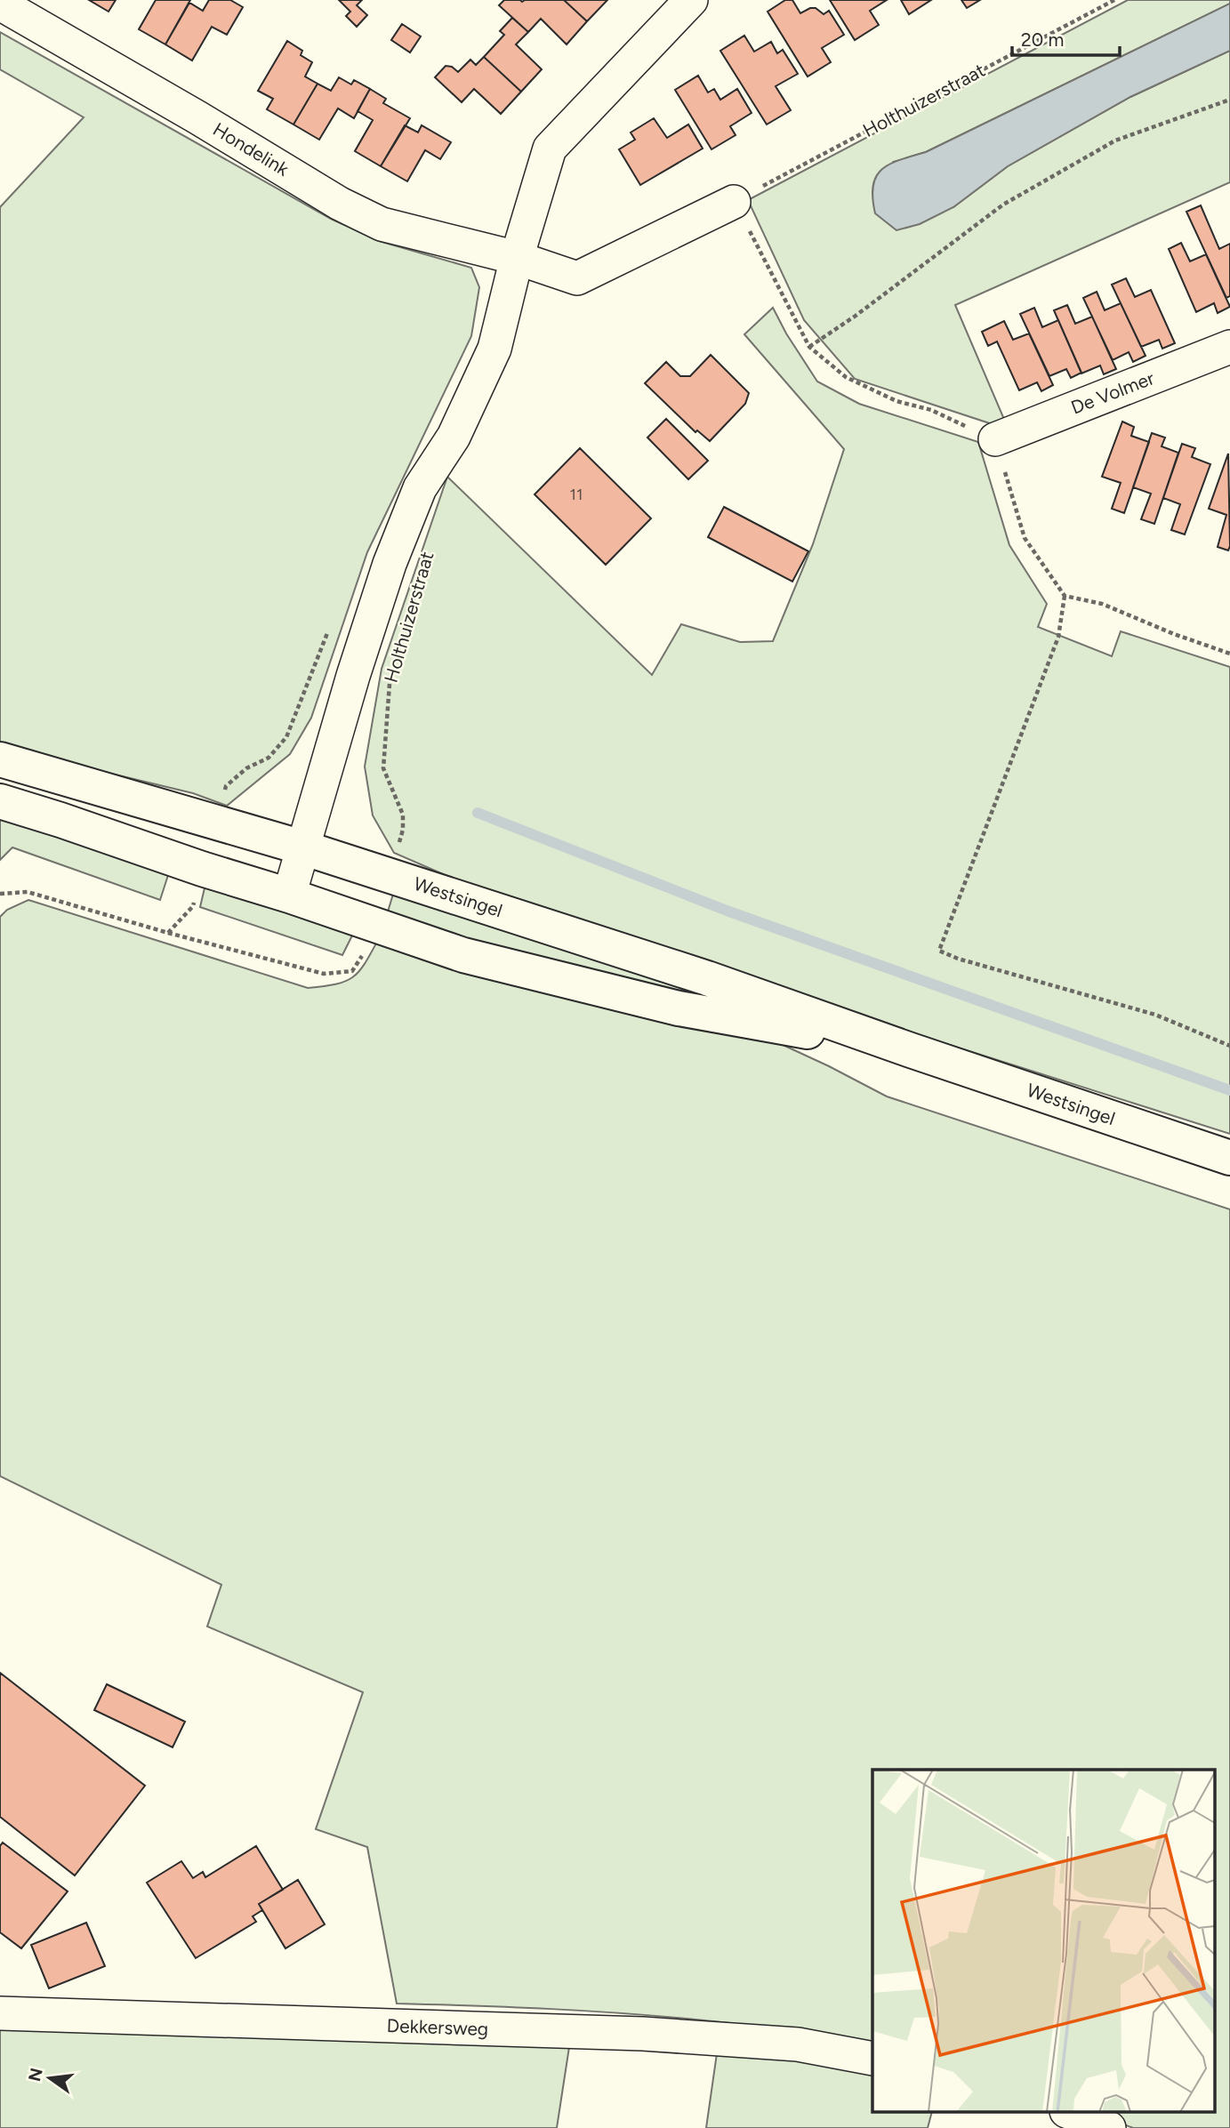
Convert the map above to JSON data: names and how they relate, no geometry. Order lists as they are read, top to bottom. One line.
{"streets":{"main road":["Westsingel"],"street":["Holthuizerstraat","Hondelink","De Volmer","Dekkersweg"]},"crossings":[["Holthuizerstraat","Hondelink"],["Holthuizerstraat","Westsingel"]],"house_numbers":["11"],"scale_bar":"20 m","north":"left"}
